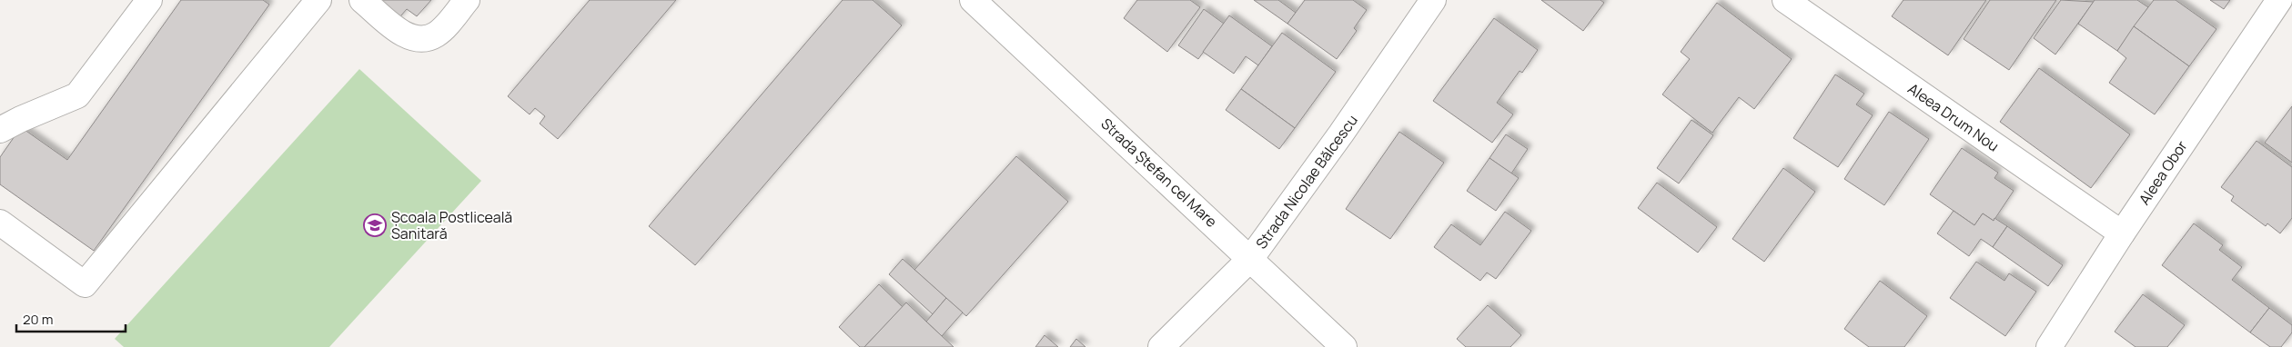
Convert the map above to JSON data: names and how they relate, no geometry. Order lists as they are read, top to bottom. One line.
{"streets":{"street":["Aleea Drum Nou","Strada Ștefan cel Mare","Aleea Obor","Strada Nicolae Bălcescu"]},"crossings":[["Aleea Drum Nou","Aleea Obor"],["Strada Ștefan cel Mare","Strada Nicolae Bălcescu"]],"places":{"school or university":["Școala Postliceală Sanitară"]},"scale_bar":"20 m"}
